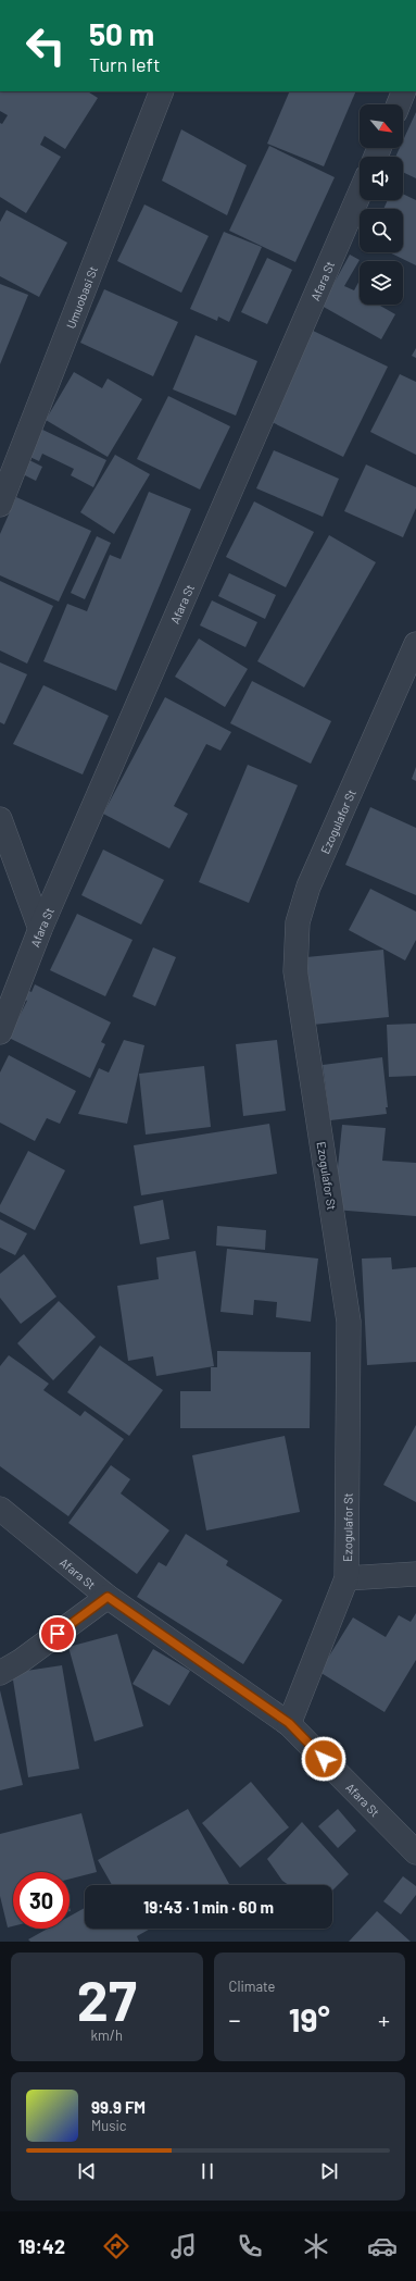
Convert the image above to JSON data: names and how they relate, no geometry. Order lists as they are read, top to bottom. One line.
{"streets":{"street":["Afara St","Umuobasi St","Ezogulafor St"]},"crossings":[["Afara St","Ezogulafor St"]],"north":"bottom right","page":{"turn":["50 m","Turn left"],"limit":"30","trip":"19:43 · 1 min · 60 m","tile":[["27","km/h"],"Climate"],"heat":["−","19°","+"],"song":["99.9 FM","Music"],"tabs":"19:42"}}
